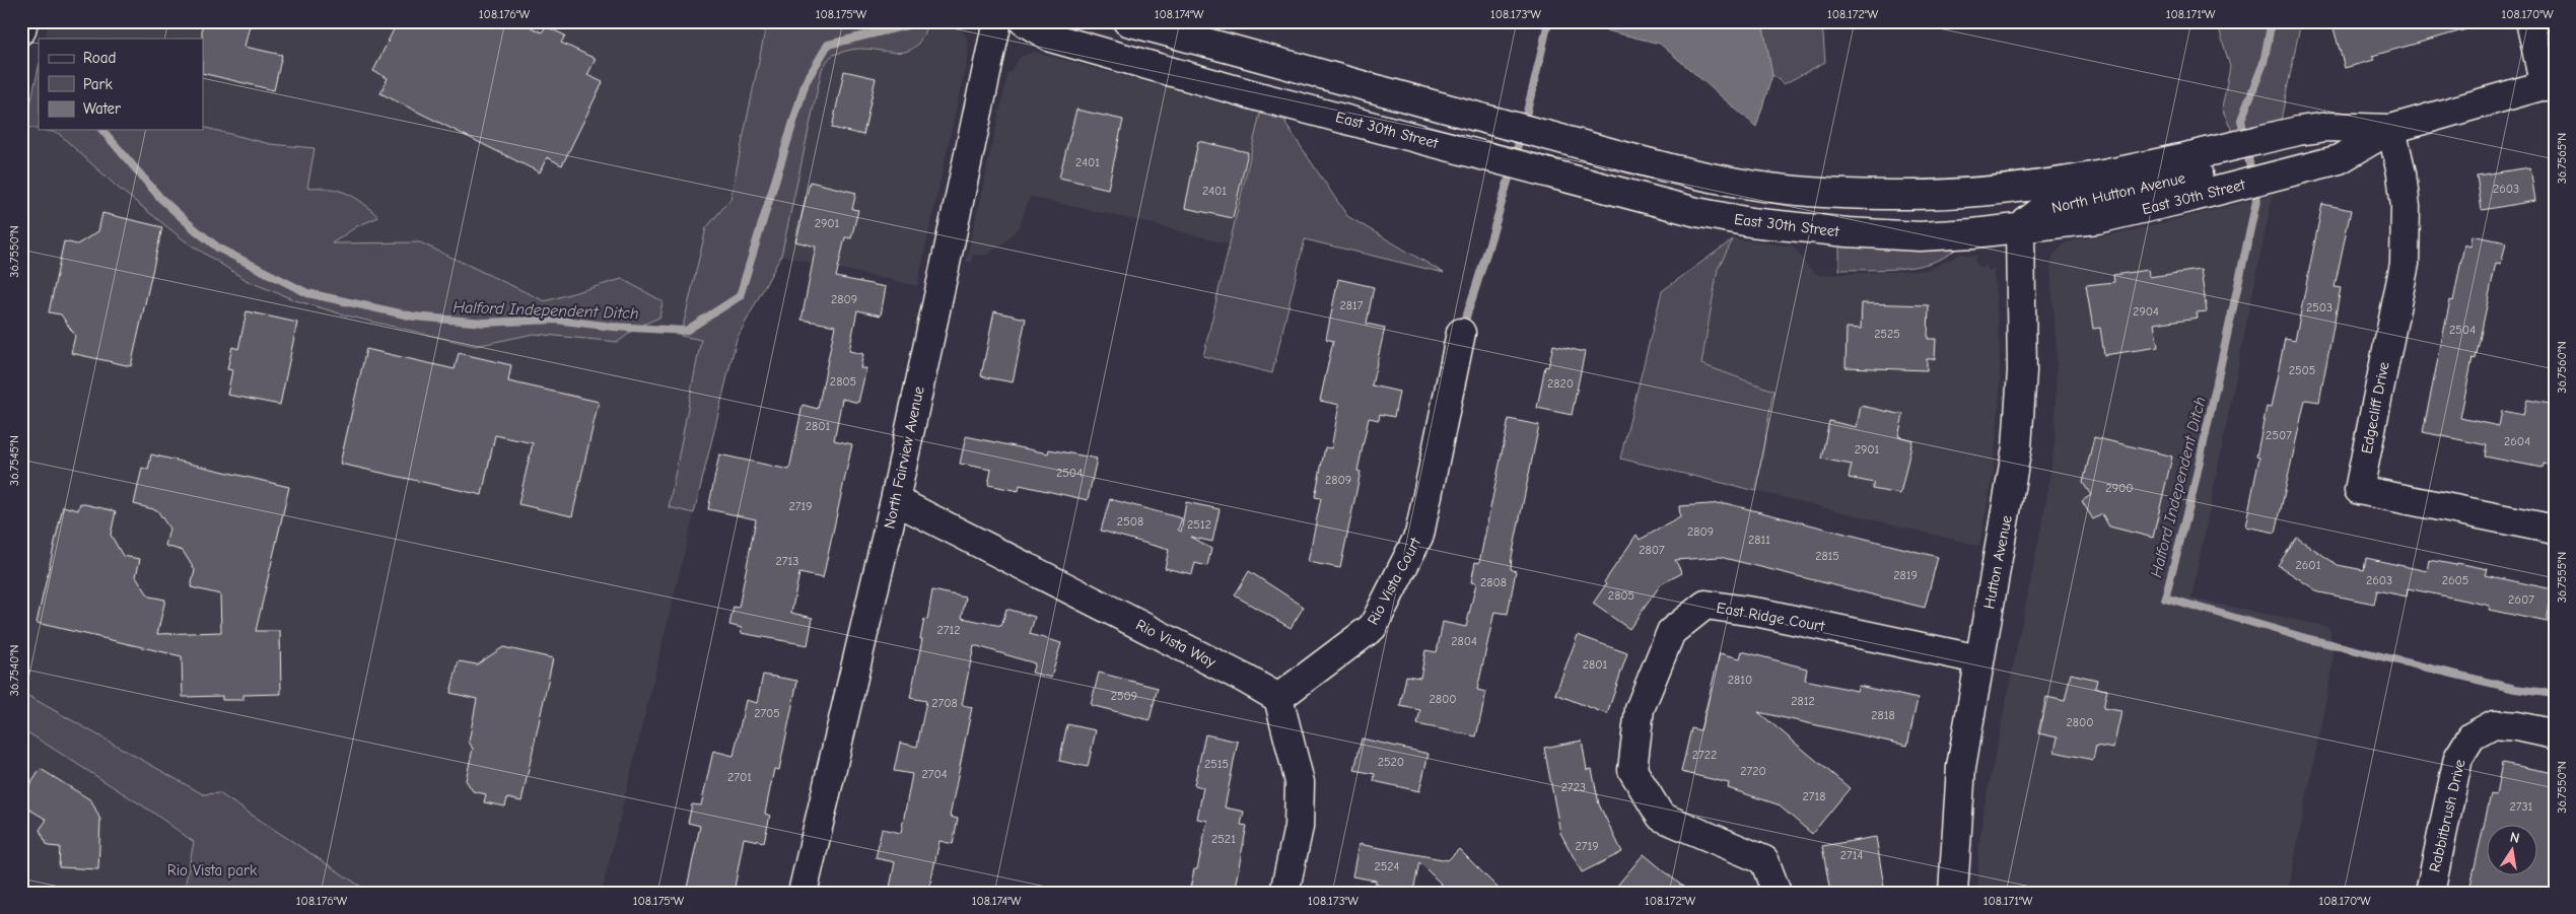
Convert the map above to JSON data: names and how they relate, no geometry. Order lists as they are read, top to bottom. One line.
{"streets":{"main road":["East 30th Street","North Hutton Avenue","Edgecliff Drive","North Fairview Avenue","Hutton Avenue","Rio Vista Court","East Ridge Court","Rio Vista Way","Rabbitbrush Drive"]},"crossings":[["East 30th Street","North Hutton Avenue"],["East 30th Street","Edgecliff Drive"],["East 30th Street","Hutton Avenue"],["North Hutton Avenue","Hutton Avenue"],["North Fairview Avenue","Rio Vista Way"],["Hutton Avenue","East Ridge Court"],["Rio Vista Court","Rio Vista Way"]],"water":["Halford Independent Ditch"],"parks":["Rio Vista park"],"house_numbers":["2401","2603","2401","2901","2809","2817","2503","2904","2504","2525","2505","2805","2820","2801","2507","2604","2901","2504","2809","2900","2719","2508","2512","2809","2811","2807","2815","2713","2601","2819","2603","2605","2808","2805","2607","2712","2804","2801","2810","2509","2800","2812","2708","2705","2818","2800","2722","2520","2515","2720","2704","2701","2723","2718","2731","2521","2719","2714","2524"],"legend":["Road","Park","Water"],"north":"top","coordinates":["108.176°W","108.175°W","108.174°W","108.173°W","108.172°W","108.171°W","108.170°W","36.7565°N","36.7550°N","36.7560°N","36.7545°N","36.7555°N","36.7540°N"]}
